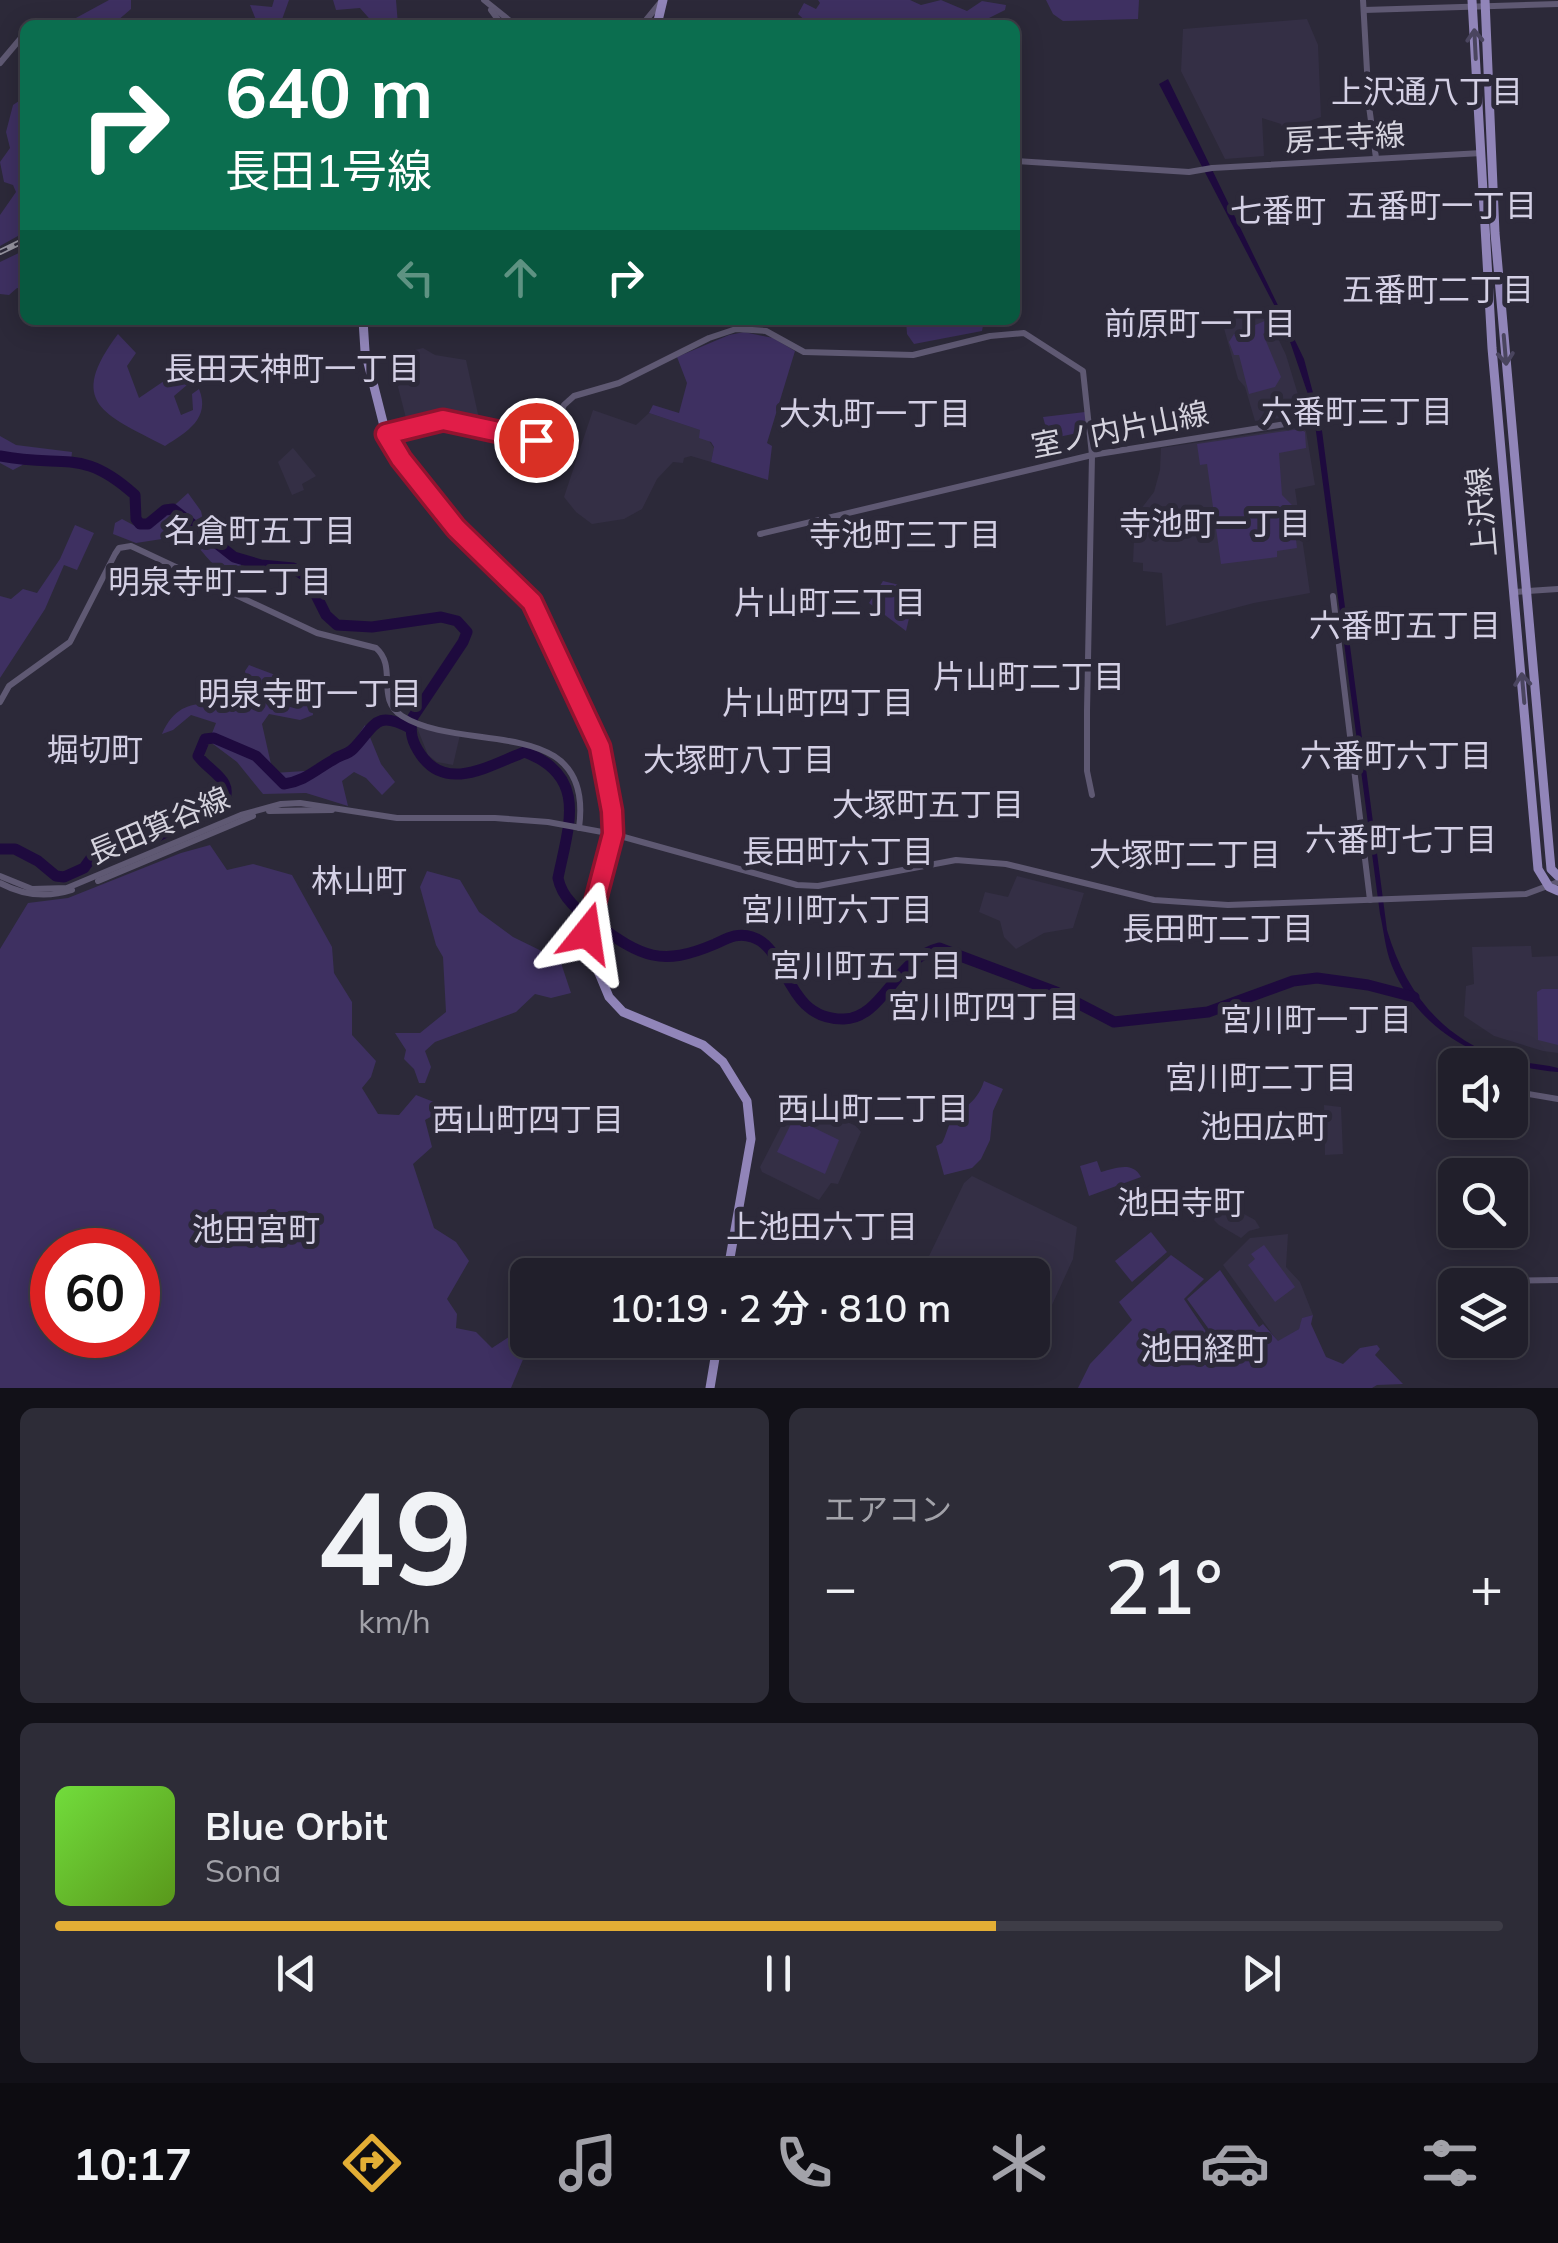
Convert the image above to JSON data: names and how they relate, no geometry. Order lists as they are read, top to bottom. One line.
{"streets":{"main road":["上沢線"],"street":["房王寺線","室ノ内片山線","長田箕谷線"]},"crossings":[["房王寺線","上沢線"],["上沢線","長田箕谷線"]],"districts":["上沢通八丁目","五番町一丁目","七番町","五番町二丁目","前原町一丁目","長田天神町一丁目","六番町三丁目","大丸町一丁目","寺池町一丁目","名倉町五丁目","寺池町三丁目","明泉寺町二丁目","片山町三丁目","六番町五丁目","片山町二丁目","明泉寺町一丁目","片山町四丁目","堀切町","六番町六丁目","大塚町八丁目","大塚町五丁目","六番町七丁目","長田町六丁目","大塚町二丁目","林山町","宮川町六丁目","長田町二丁目","宮川町五丁目","宮川町四丁目","宮川町一丁目","宮川町二丁目","西山町二丁目","西山町四丁目","池田広町","池田寺町","上池田六丁目","池田宮町","池田経町"],"page":{"turn":["640 m","長田1号線"],"limit":"60","trip":"10:19 · 2 分 · 810 m","tile":[["49","km/h"],"エアコン"],"heat":["−","21°","+"],"song":["Blue Orbit","Sona"],"tabs":"10:17"}}
